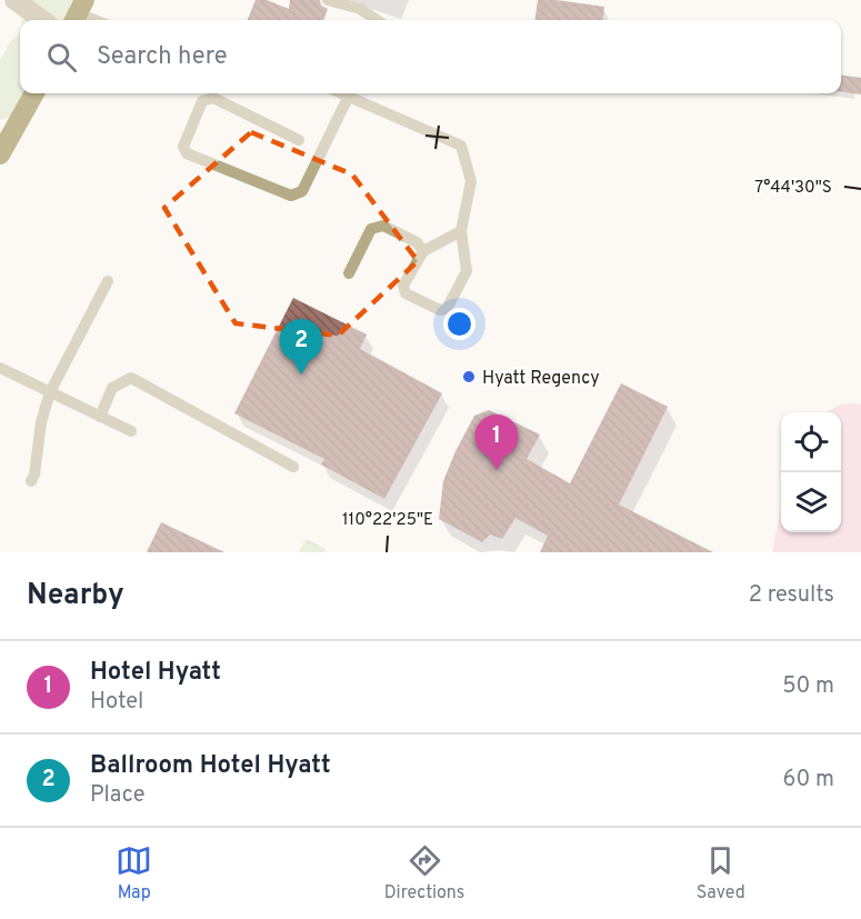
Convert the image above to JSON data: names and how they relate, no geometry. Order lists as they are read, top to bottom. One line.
{"places":["Hyatt Regency"],"page":{"search":"Search here","pins":["2","1"],"heading":["Nearby","2 results"],"list":[{"mark":"1","name":"Hotel Hyatt","note":"Hotel","value":"50 m"},{"mark":"2","name":"Ballroom Hotel Hyatt","note":"Place","value":"60 m"}],"nav":["Map","Directions","Saved"]},"coordinates":["7°44'30\"S","110°22'25\"E"]}
